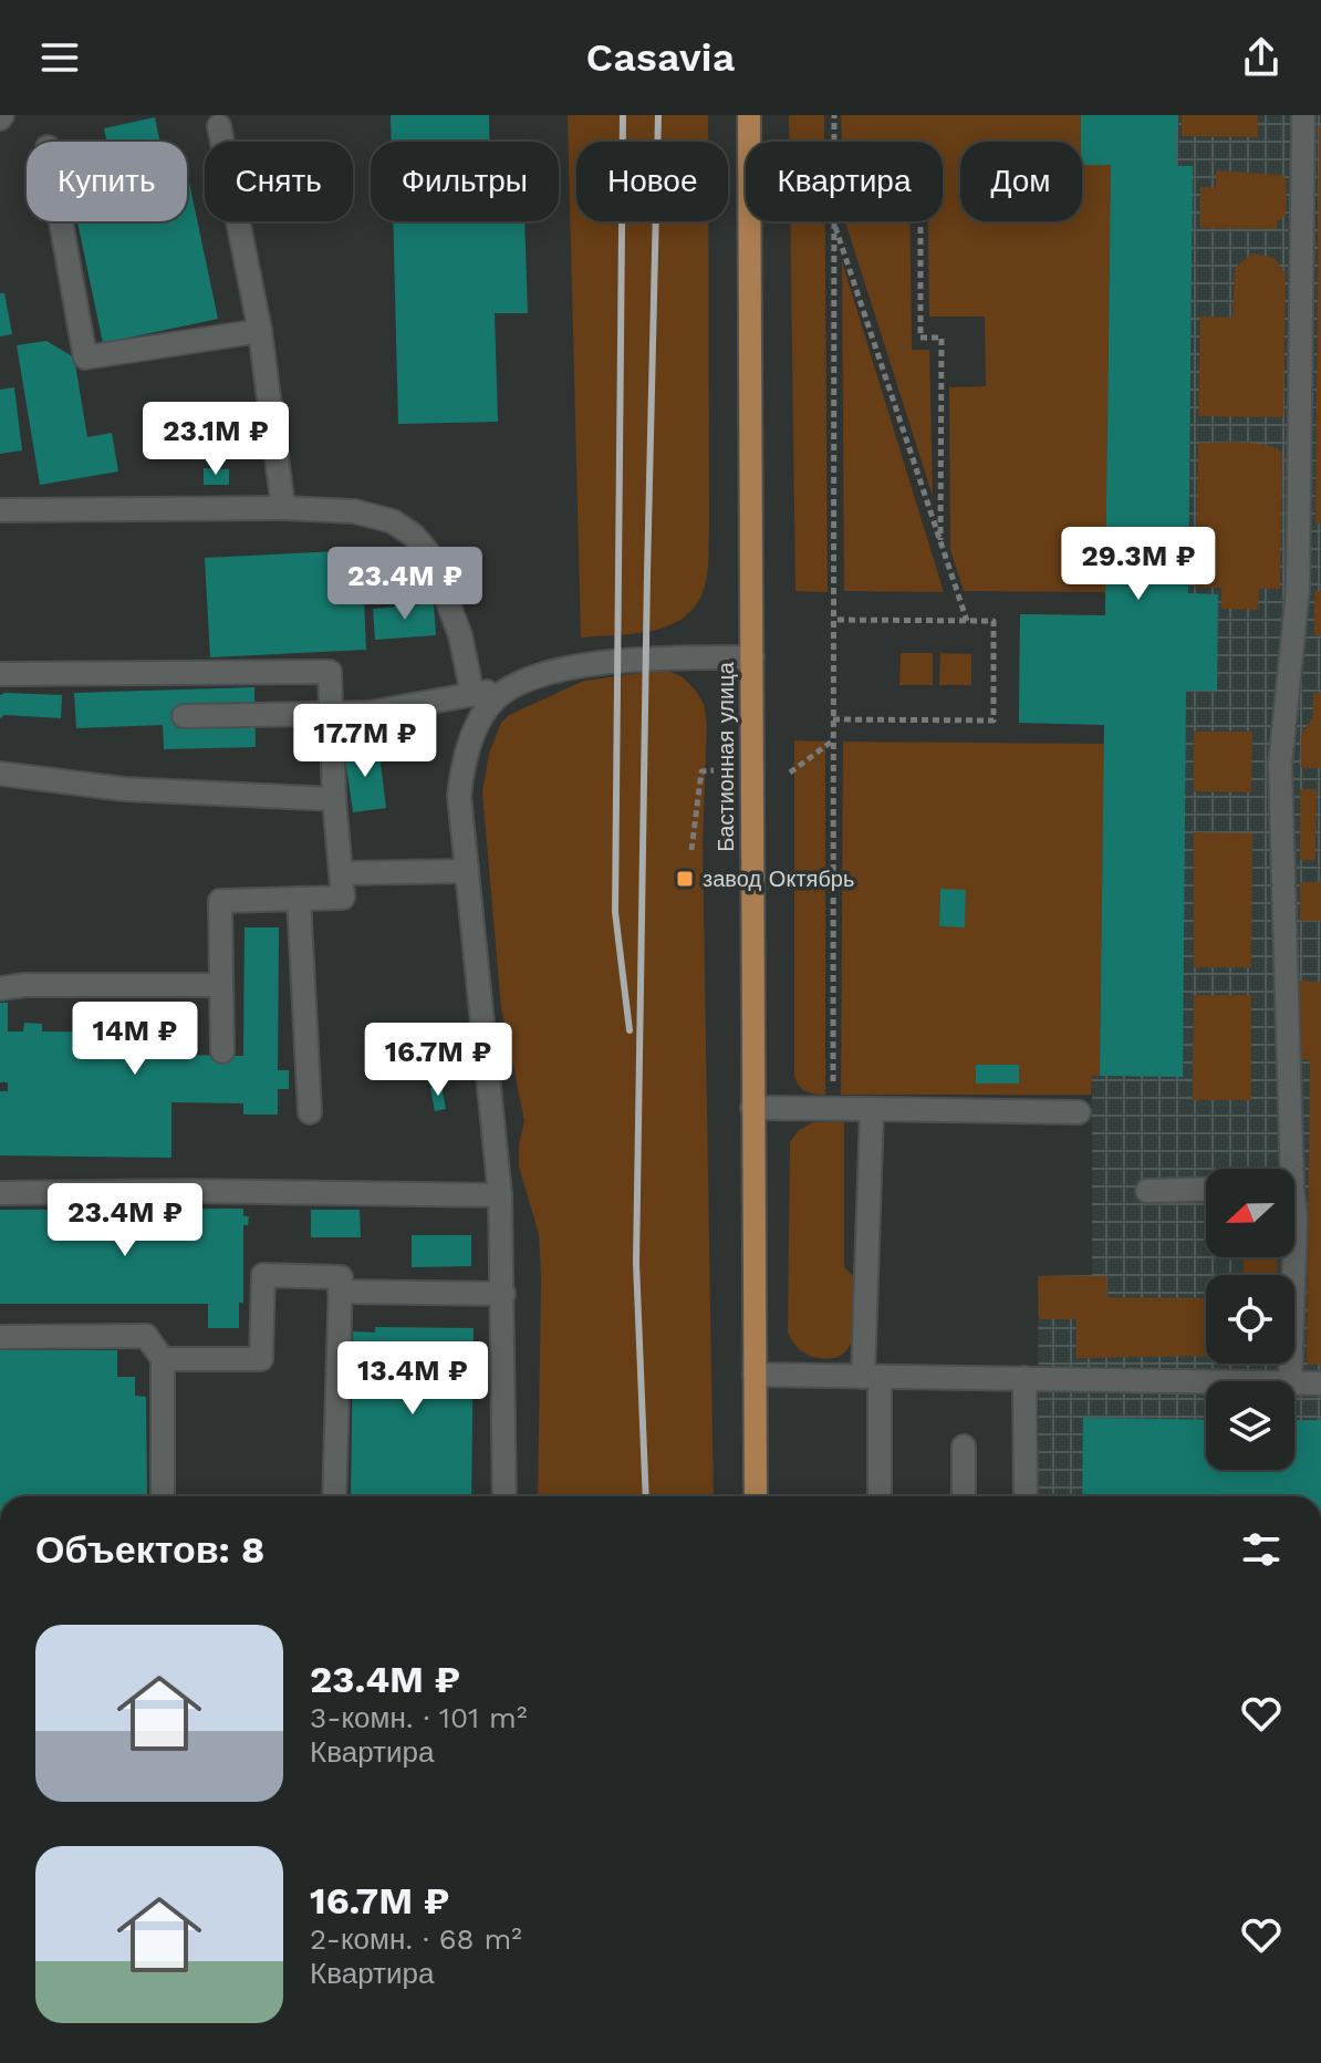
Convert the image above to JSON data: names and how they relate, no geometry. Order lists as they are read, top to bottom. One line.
{"streets":{"main road":["Бастионная улица"]},"places":{"transit":["завод Октябрь"]},"north":"left","page":{"header":"Casavia","chip":["Купить","Снять","Фильтры","Новое","Квартира","Дом"],"price":["23.1M ₽","29.3M ₽","23.4M ₽","17.7M ₽","14M ₽","16.7M ₽","23.4M ₽","13.4M ₽"],"heading":"Объектов: 8","list":[{"name":"23.4M ₽","note":"3-комн. · 101 m² · Квартира"},{"name":"16.7M ₽","note":"2-комн. · 68 m² · Квартира"}]}}
